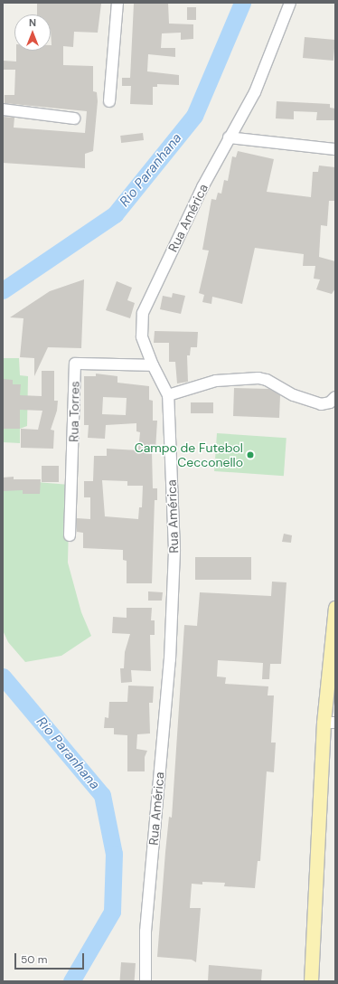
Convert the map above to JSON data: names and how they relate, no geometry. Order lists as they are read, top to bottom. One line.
{"streets":{"street":["Rua América","Rua Torres"]},"crossings":[["Rua América","Rua Torres"]],"water":["Rio Paranhana"],"places":["Campo de Futebol Cecconello"],"scale_bar":"50 m","north":"top"}
